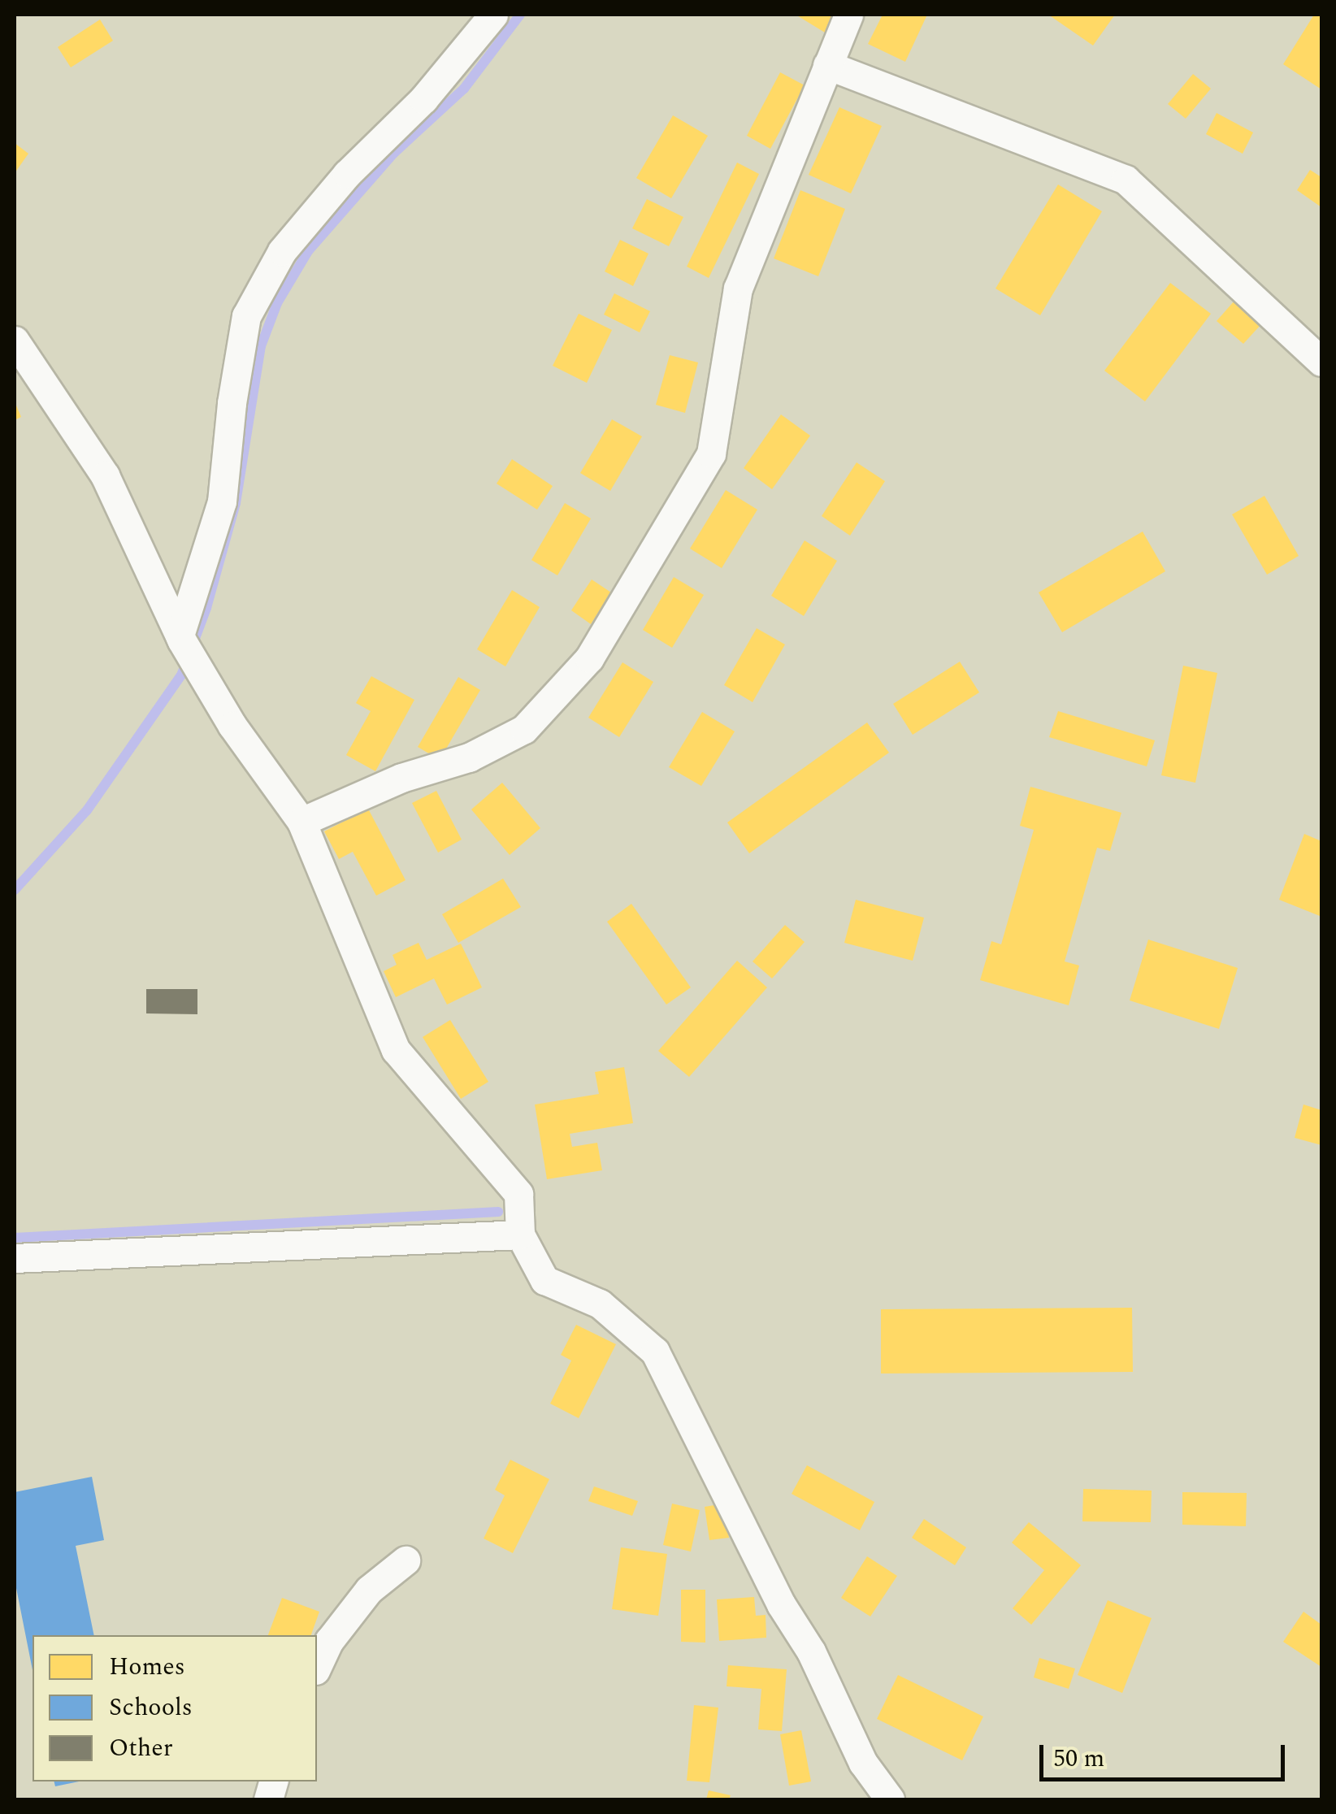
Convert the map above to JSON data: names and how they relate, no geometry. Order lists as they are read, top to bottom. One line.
{"legend":["Homes","Schools","Other"],"scale_bar":"50 m"}
